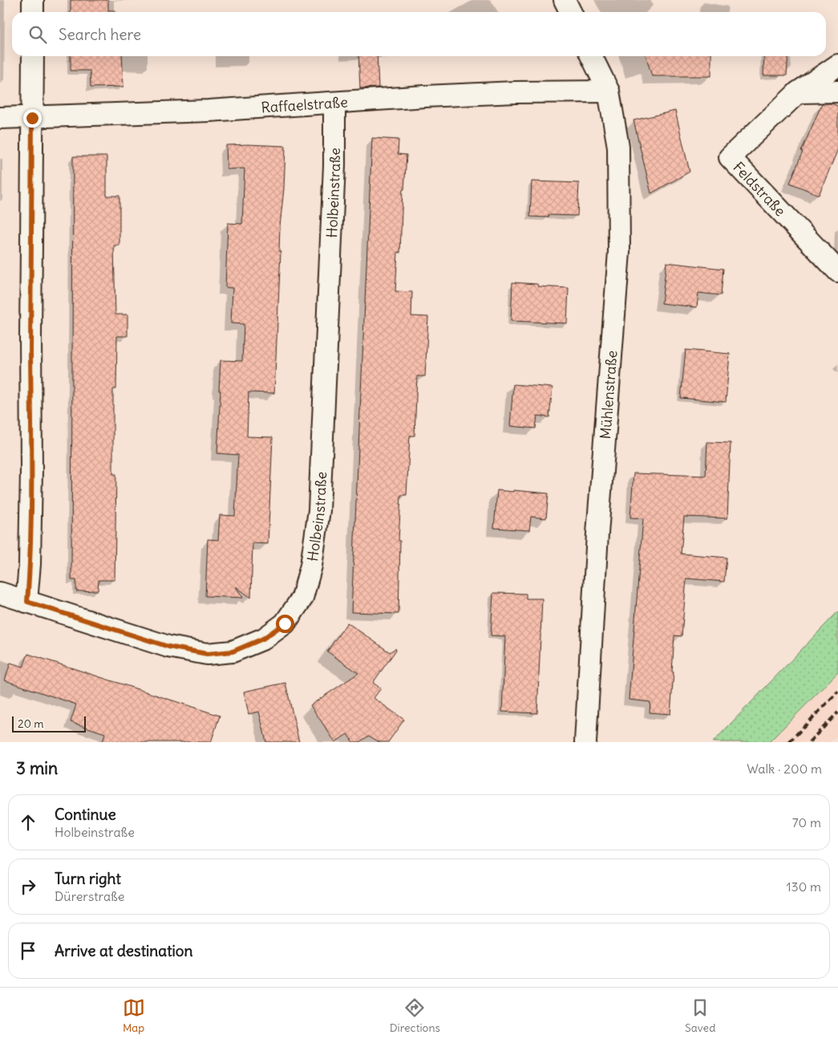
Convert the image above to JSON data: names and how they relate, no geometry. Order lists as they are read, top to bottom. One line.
{"streets":{"street":["Raffaelstraße","Feldstraße","Holbeinstraße","Mühlenstraße"]},"crossings":[["Raffaelstraße","Holbeinstraße"],["Raffaelstraße","Mühlenstraße"]],"scale_bar":"20 m","page":{"search":"Search here","scale":"20 m","heading":["3 min","Walk · 200 m"],"list":[["Continue","Holbeinstraße","70 m"],["Turn right","Dürerstraße","130 m"],"Arrive at destination"],"nav":["Map","Directions","Saved"]}}
